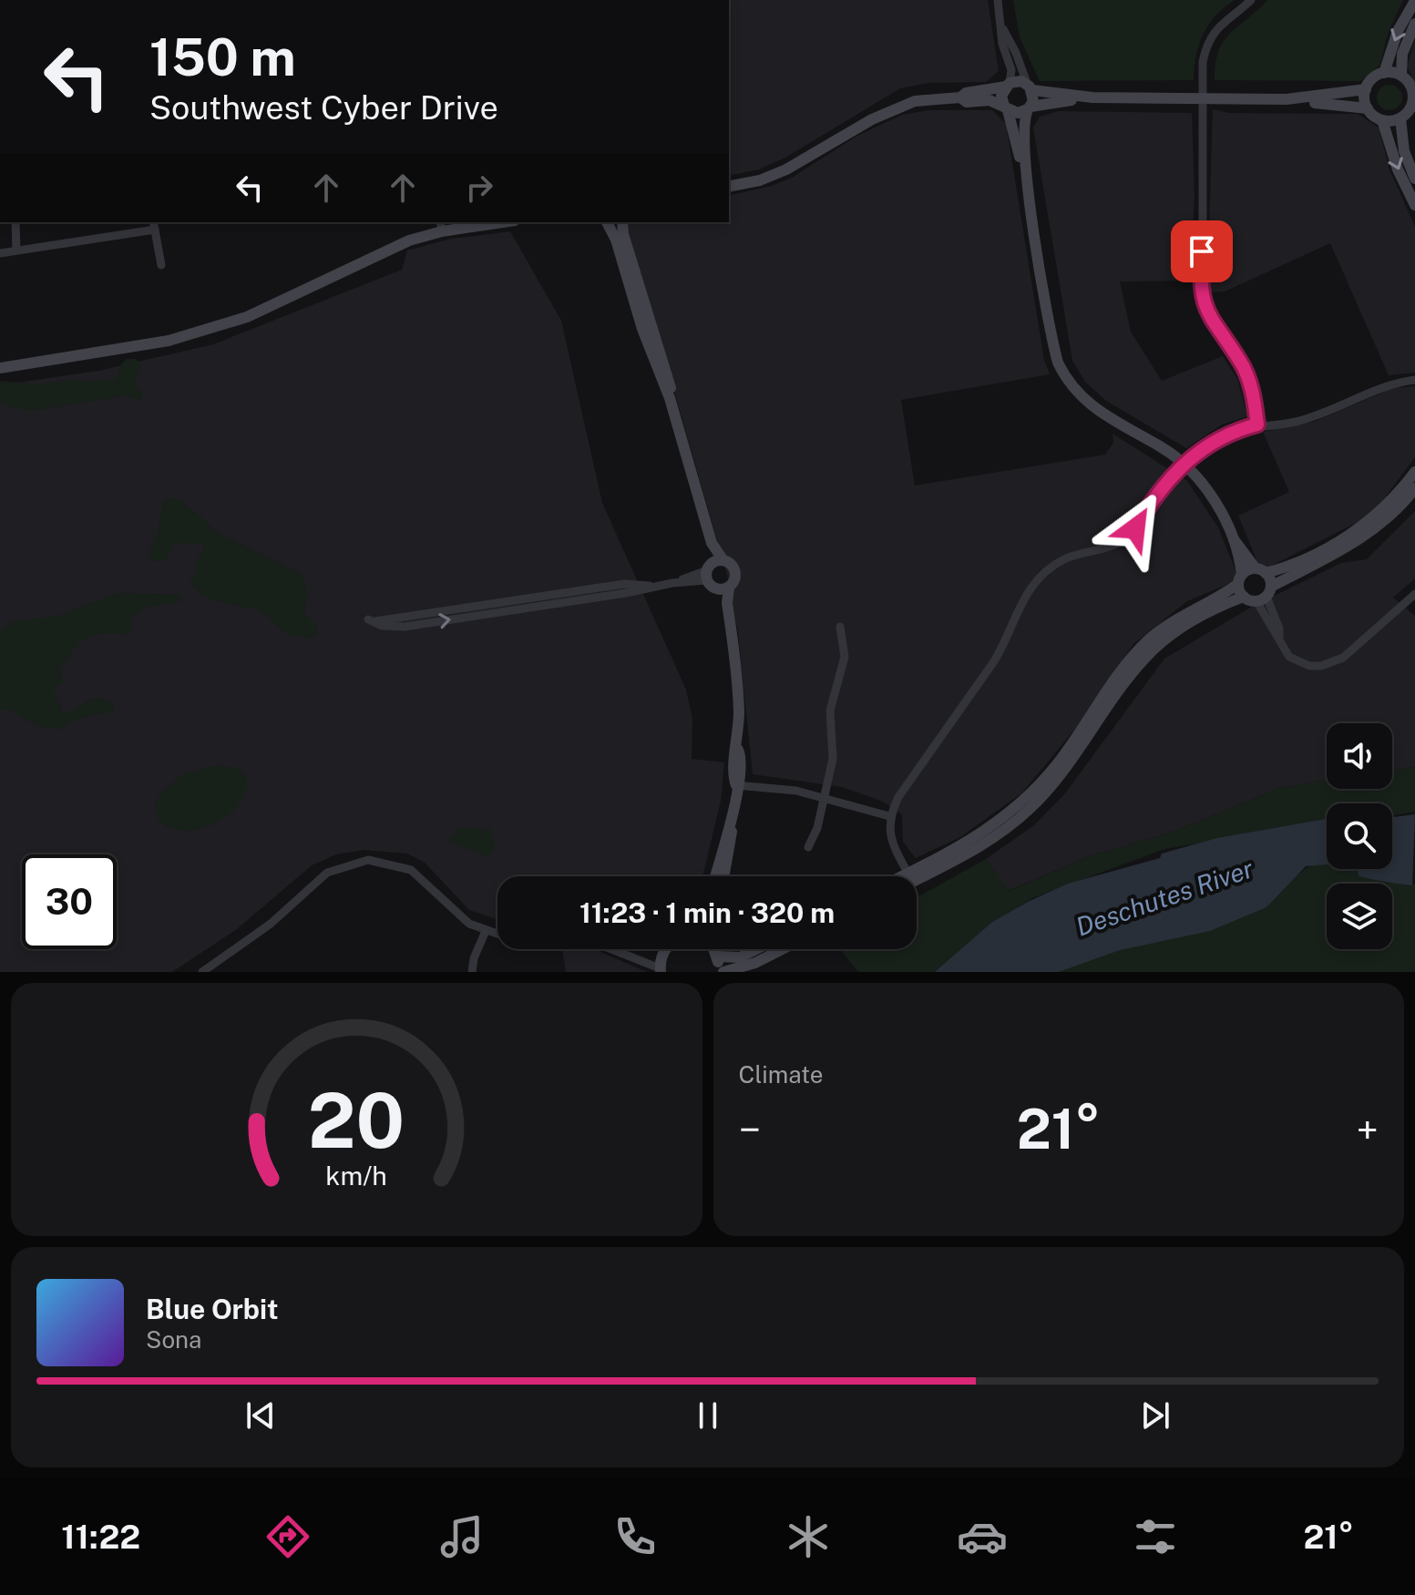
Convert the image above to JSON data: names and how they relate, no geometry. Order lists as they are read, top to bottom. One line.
{"water":["Deschutes River"],"page":{"turn":["150 m","Southwest Cyber Drive"],"limit":"30","trip":"11:23 · 1 min · 320 m","tile":"Climate","heat":["−","21°","+"],"song":["Blue Orbit","Sona"],"tabs":["11:22","21°"],"gauge":["20","km/h"]}}
